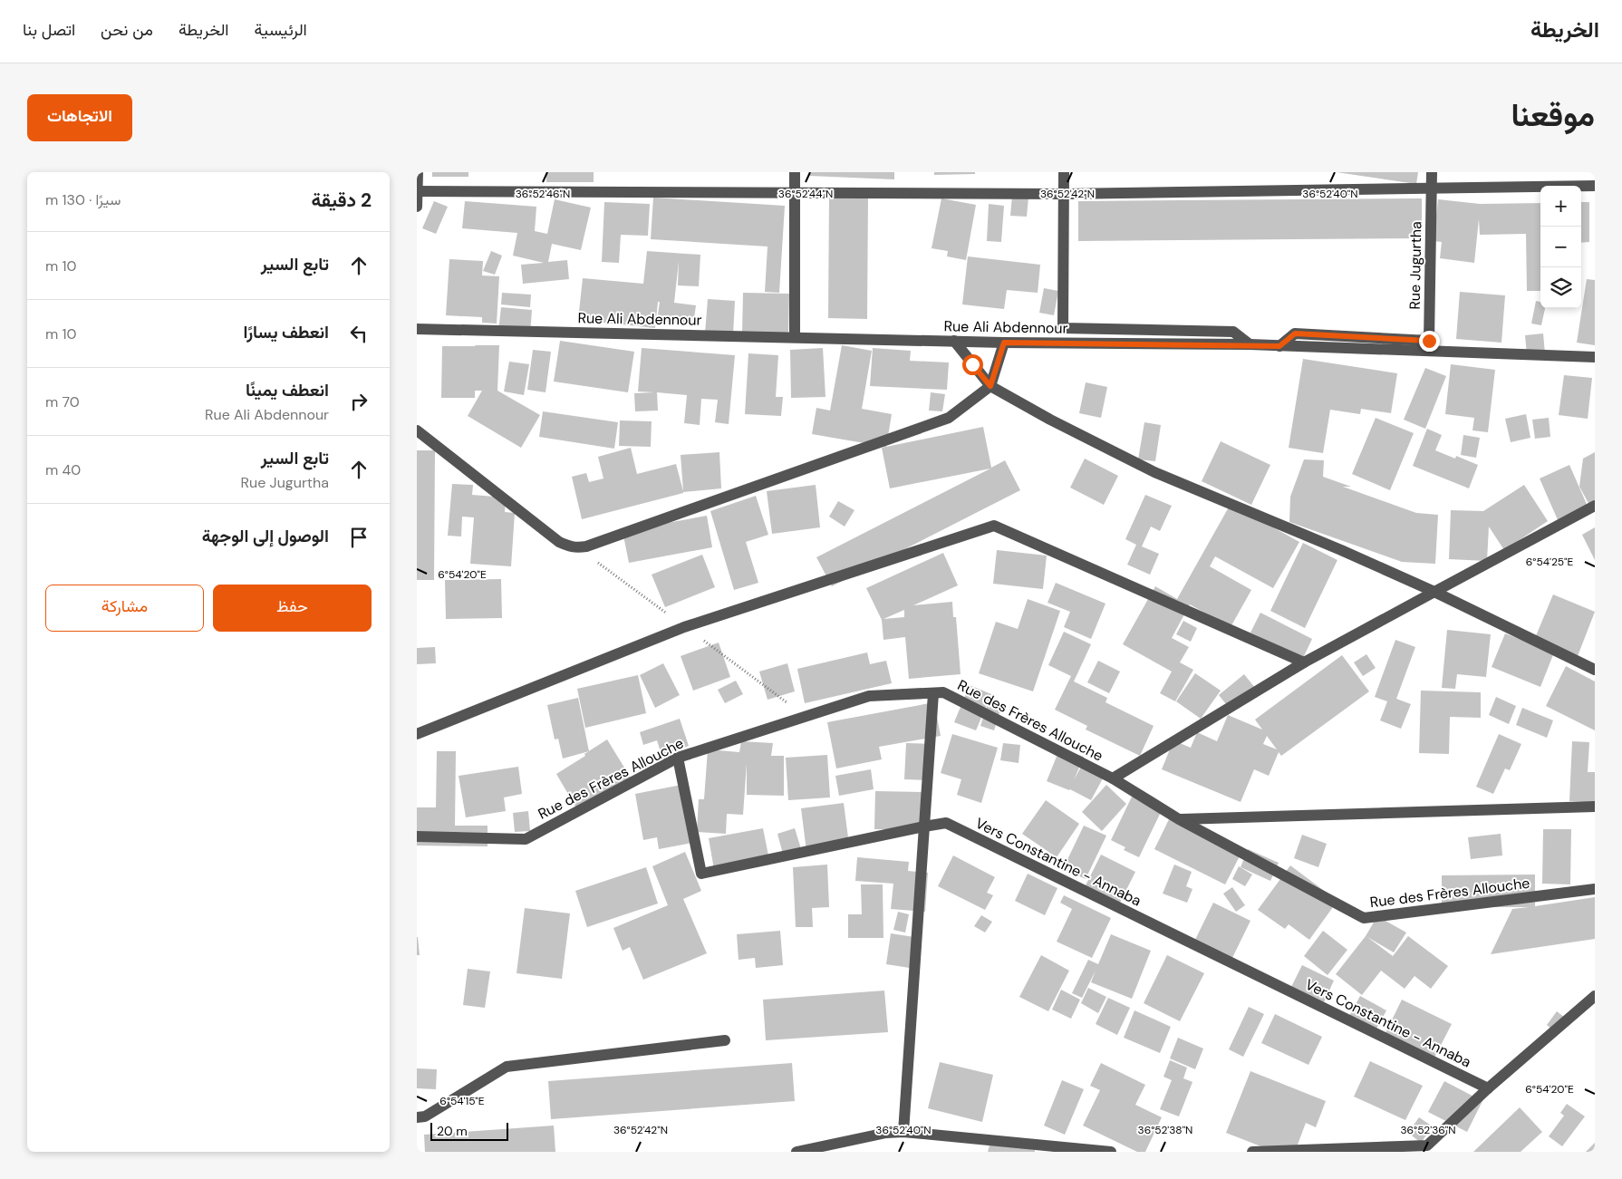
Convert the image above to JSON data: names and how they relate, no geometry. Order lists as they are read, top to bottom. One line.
{"streets":{"street":["Rue Jugurtha","Rue Ali Abdennour","Rue des Frères Allouche","Vers Constantine - Annaba"]},"crossings":[["Rue Jugurtha","Rue Ali Abdennour"],["Rue des Frères Allouche","Vers Constantine - Annaba"]],"scale_bar":"20 m","page":{"header":"الخريطة","nav":["الرئيسية","الخريطة","من نحن","اتصل بنا"],"title":"موقعنا","buttons":["الاتجاهات",["حفظ","مشاركة"]],"heading":["2 دقيقة","سيرًا · 130 m"],"map_buttons":["+","−"],"list":[["تابع السير","10 m"],["انعطف يسارًا","10 m"],["انعطف يمينًا","Rue Ali Abdennour","70 m"],["تابع السير","Rue Jugurtha","40 m"],"الوصول إلى الوجهة"],"scale":"20 m"},"coordinates":["36°52'46\"N","36°52'44\"N","36°52'42\"N","36°52'40\"N","6°54'25\"E","6°54'20\"E","6°54'15\"E","36°52'38\"N","36°52'36\"N"]}
